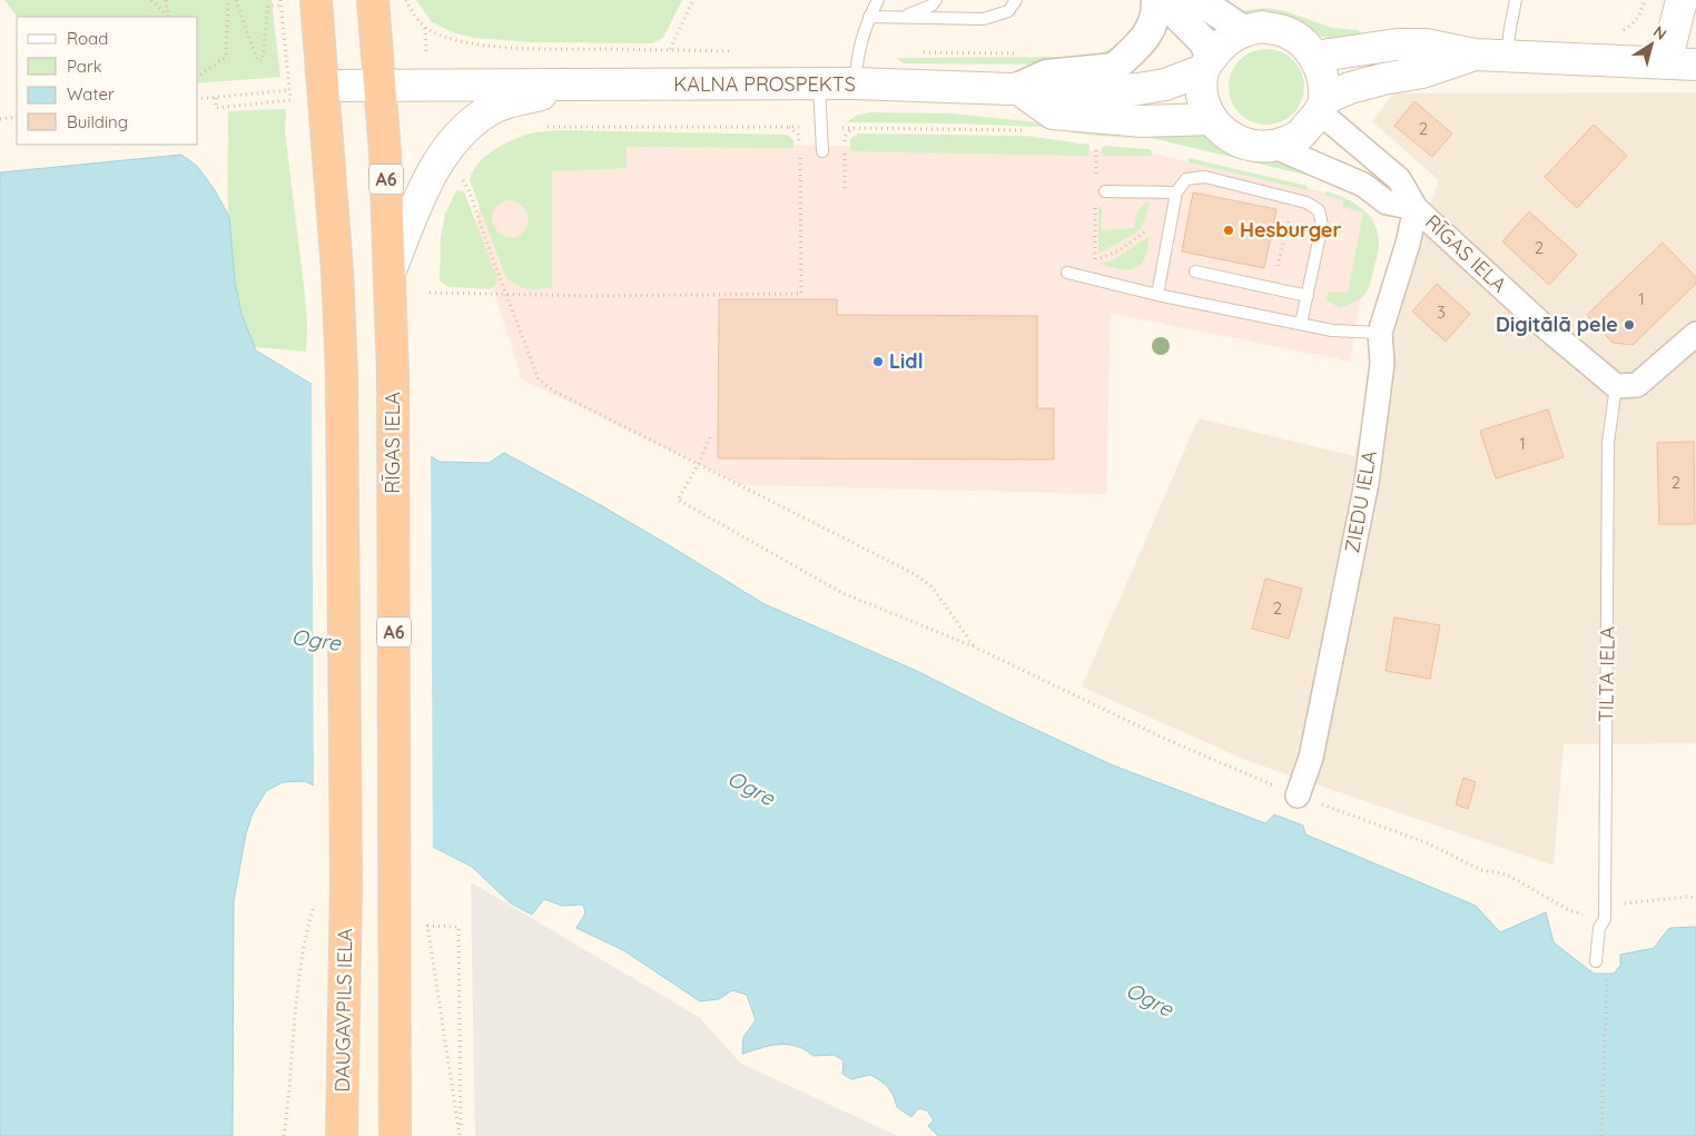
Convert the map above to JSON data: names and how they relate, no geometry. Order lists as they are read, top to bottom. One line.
{"streets":{"highway":["A6","RĪGAS IELA","DAUGAVPILS IELA"],"main road":["KALNA PROSPEKTS"],"street":["ZIEDU IELA"],"lane":["TILTA IELA"]},"crossings":[["KALNA PROSPEKTS","RĪGAS IELA"],["KALNA PROSPEKTS","DAUGAVPILS IELA"],["RĪGAS IELA","ZIEDU IELA"],["RĪGAS IELA","TILTA IELA"]],"water":["Ogre"],"places":["Hesburger","Digitālā pele","Lidl"],"house_numbers":["2","2","1","3","1","2","2"],"legend":["Road","Park","Water","Building"],"north":"top right"}
